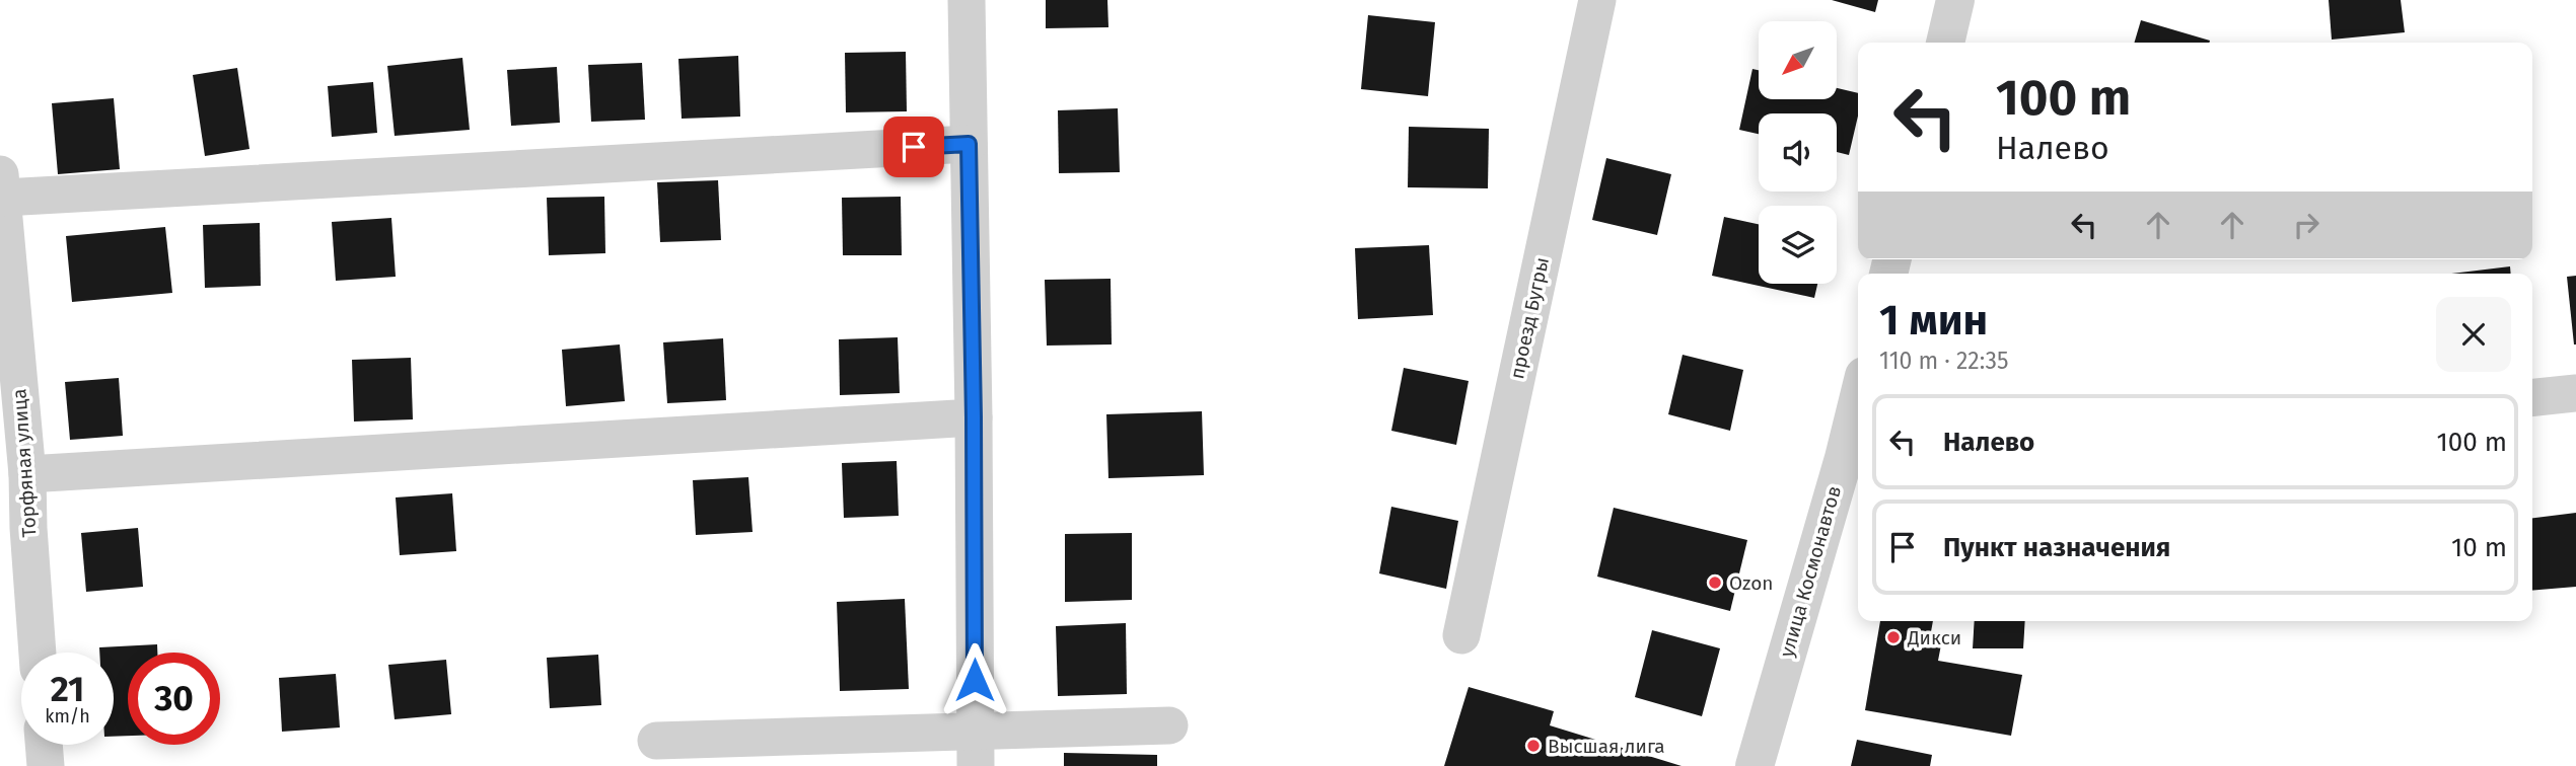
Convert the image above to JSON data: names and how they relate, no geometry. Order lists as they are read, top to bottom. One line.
{"streets":{"street":["проезд Бугры","Торфяная улица","улица Космонавтов"]},"places":["Ozon","Дикси","Высшая лига"],"north":"bottom left","page":{"turn":["100 m","Налево"],"heading":["1 мин","110 m · 22:35"],"list":[{"name":"Налево","value":"100 m"},{"name":"Пункт назначения","value":"10 m"}],"speed":"21 km/h","limit":"30"}}
